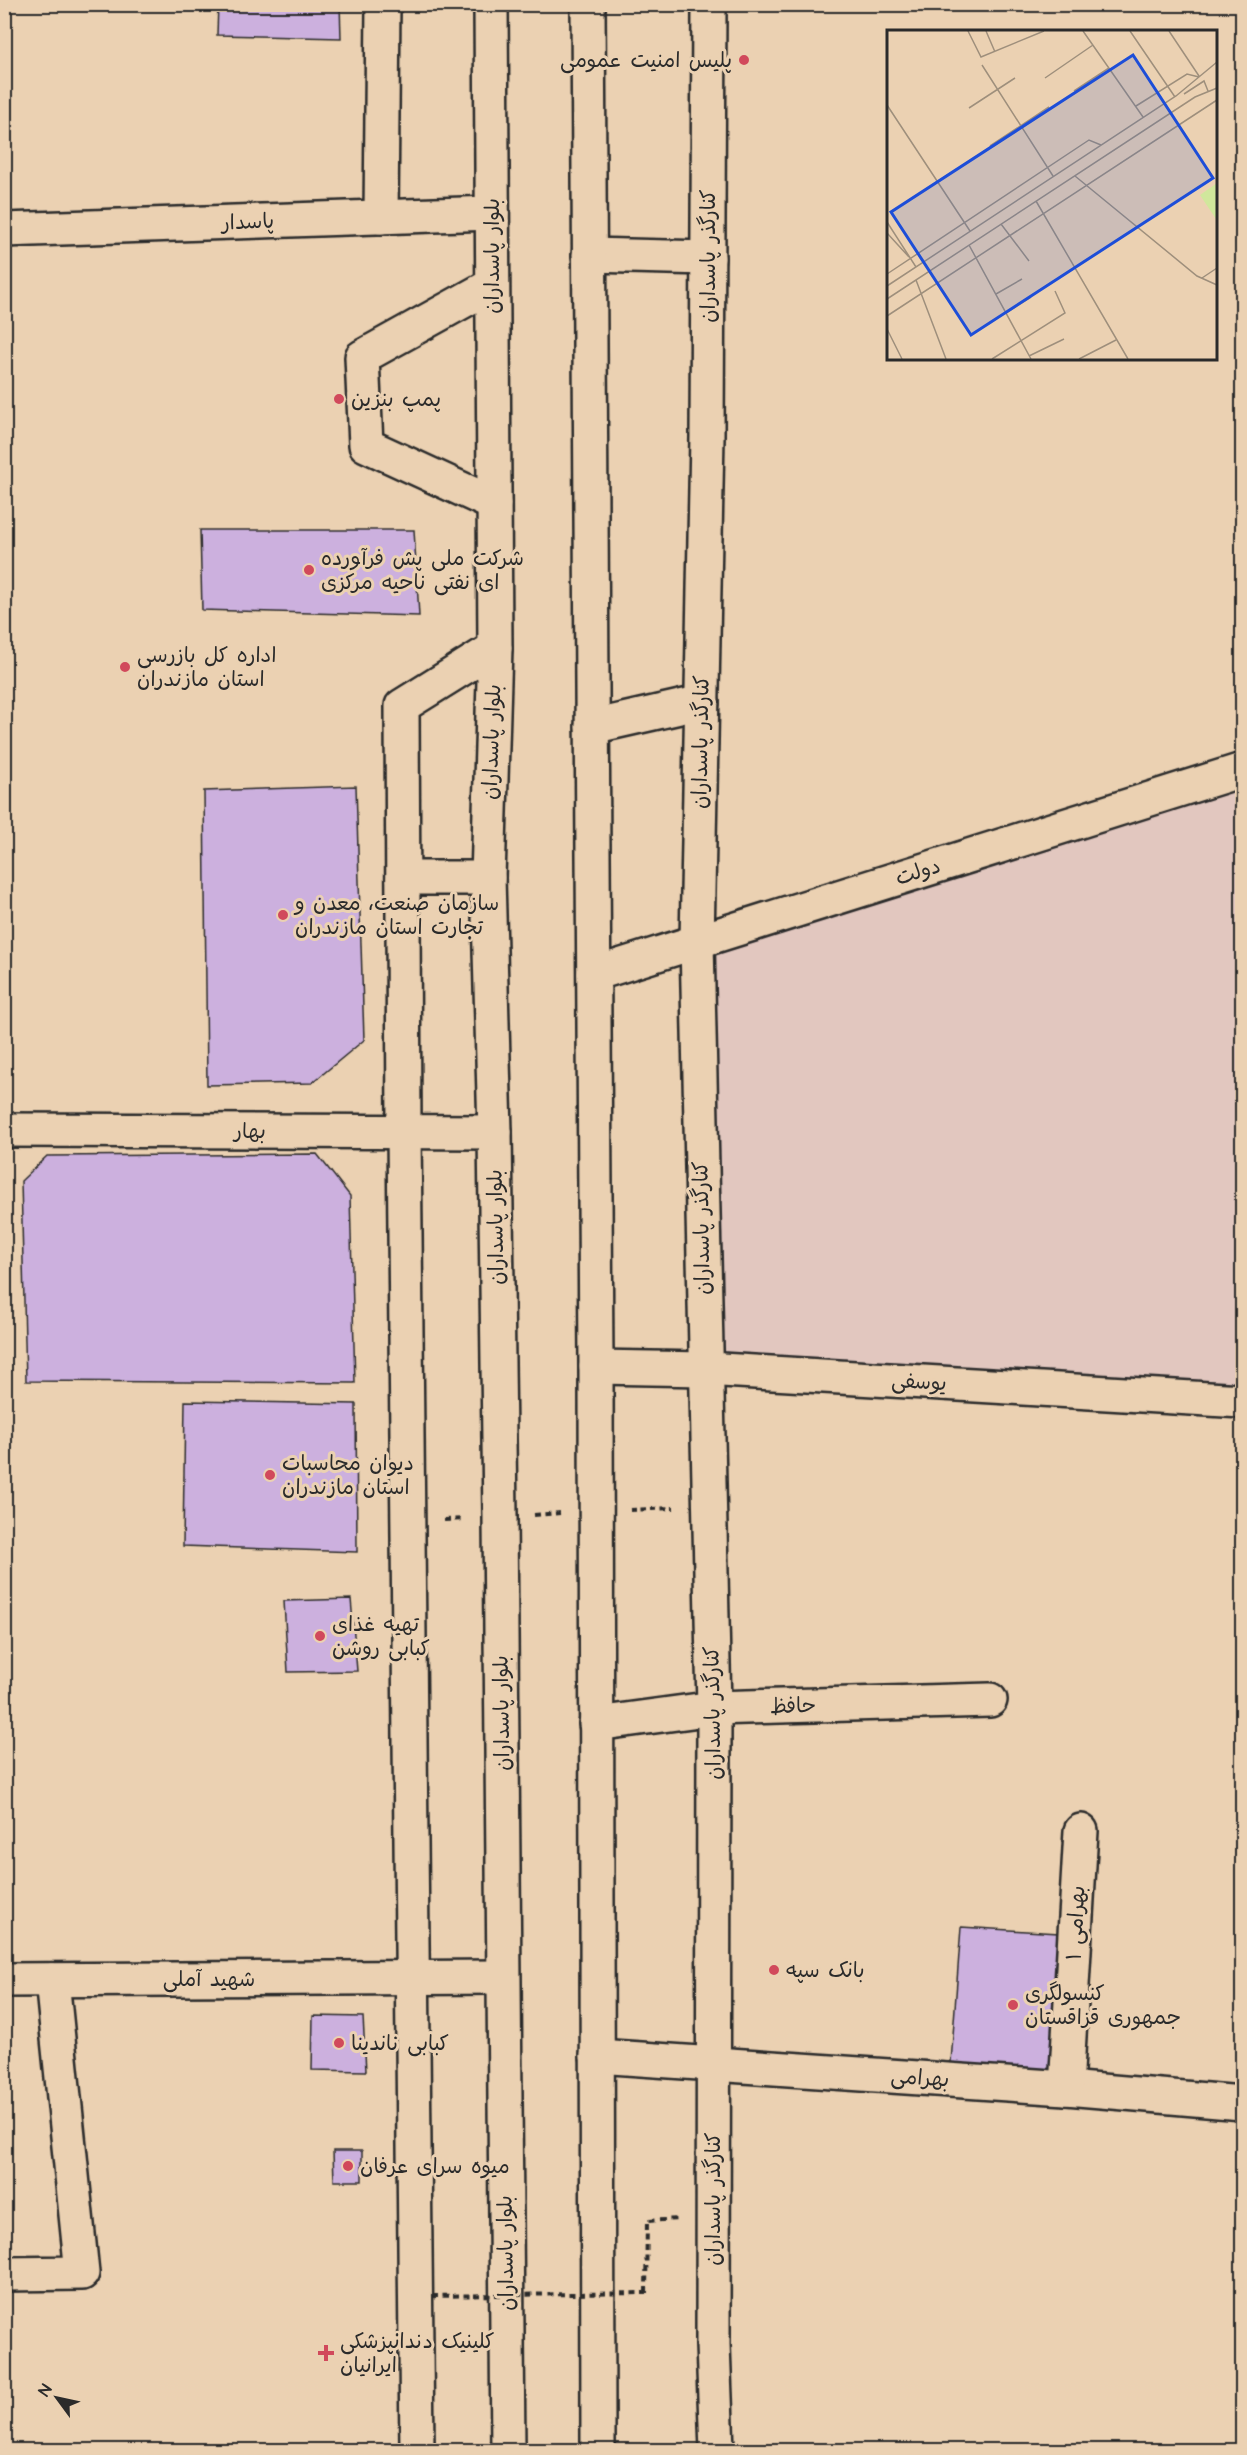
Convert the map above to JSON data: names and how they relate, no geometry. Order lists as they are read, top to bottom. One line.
{"streets":{"main road":["پاسدار","بلوار پاسداران","کنارگذر پاسداران","دولت","بهار","یوسفی","حافظ","بهرامی ۱","شهید آملی","بهرامی"]},"crossings":[["پاسدار","بلوار پاسداران"],["بلوار پاسداران","بهار"],["بلوار پاسداران","شهید آملی"],["کنارگذر پاسداران","دولت"],["کنارگذر پاسداران","یوسفی"],["کنارگذر پاسداران","حافظ"],["کنارگذر پاسداران","بهرامی"],["بهرامی ۱","بهرامی"]],"places":{"other":["پلیس امنیت عمومی","پمپ بنزین","شرکت ملی پش فرآورده ای نفتی ناحیه مرکزی","اداره کل بازرسی استان مازندران","سازمان صنعت، معدن و تجارت استان مازندران","دیوان محاسبات استان مازندران","تهیه غذای کبابی روشن","بانک سپه","کنسولگری جمهوری قزاقستان","کبابی ناندینا","میوه سرای عرفان"],"health":["کلینیک دندانپزشکی ایرانیان"]},"north":"top left"}
